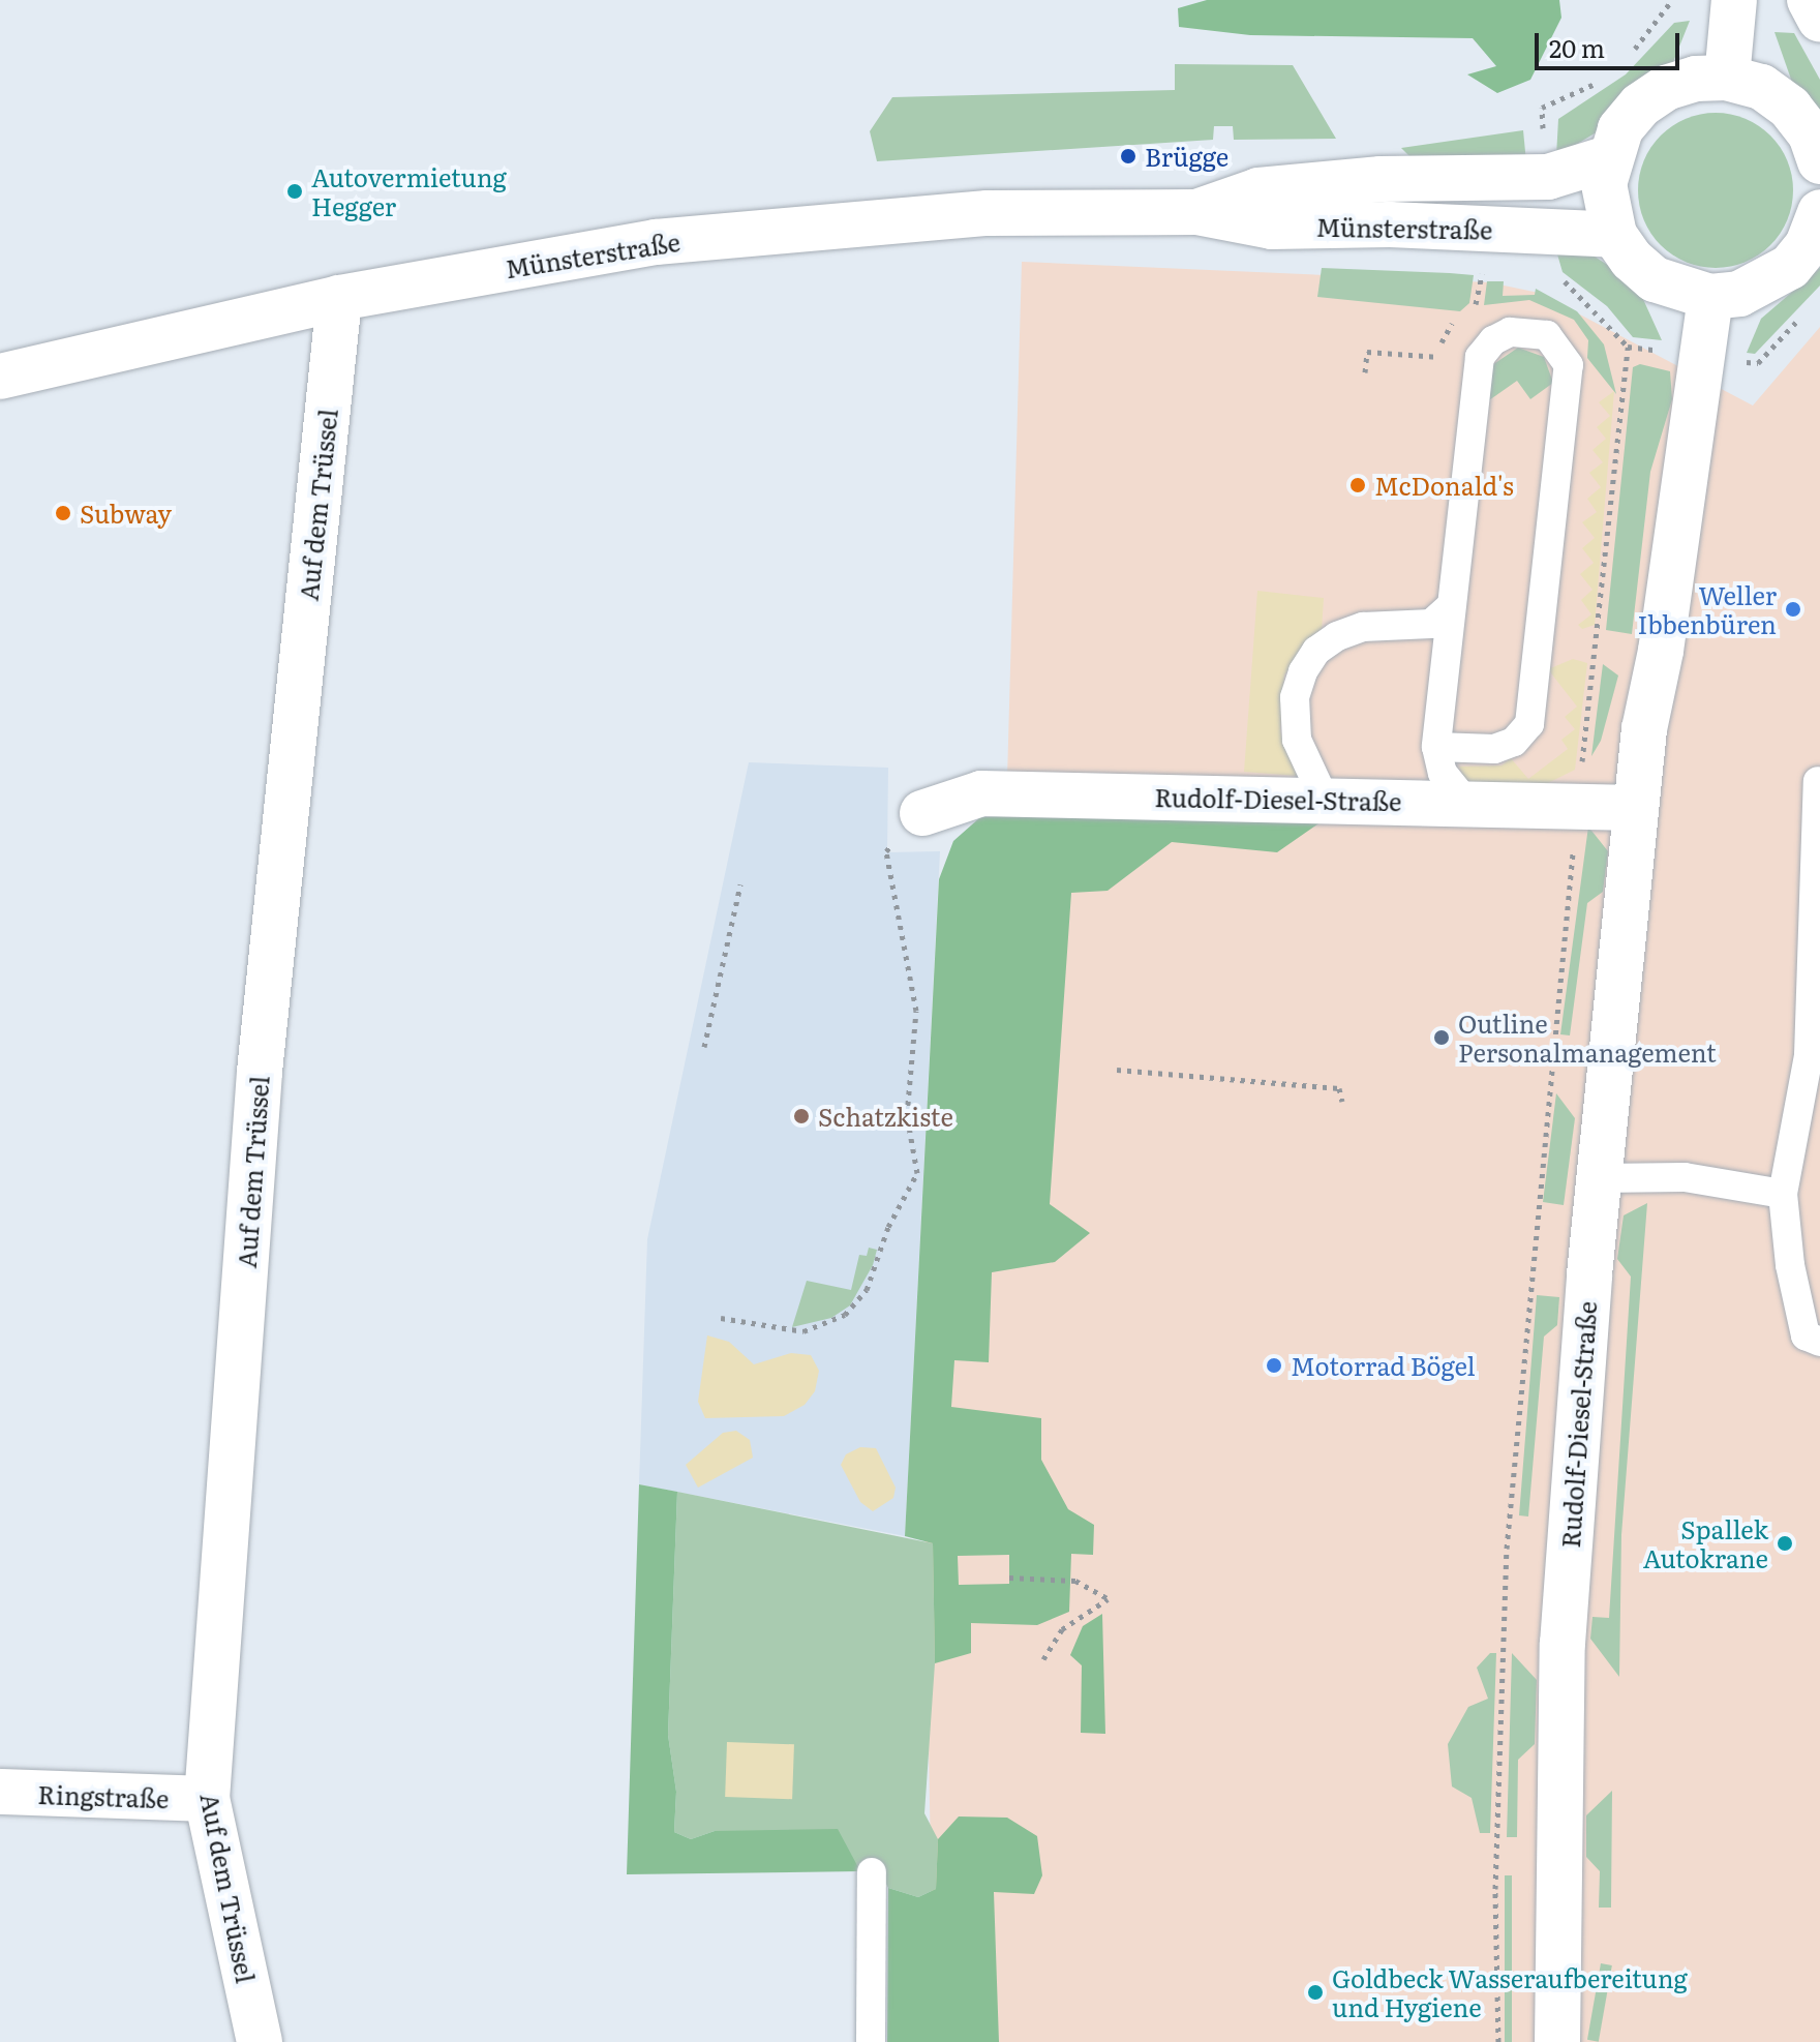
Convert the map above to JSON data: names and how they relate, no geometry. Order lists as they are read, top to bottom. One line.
{"streets":{"street":["Münsterstraße","Auf dem Trüssel","Rudolf-Diesel-Straße","Ringstraße"]},"crossings":[["Münsterstraße","Auf dem Trüssel"],["Auf dem Trüssel","Ringstraße"]],"places":["Brügge","Autovermietung Hegger","McDonald's","Subway","Weller Ibbenbüren","Outline Personalmanagement","Schatzkiste","Motorrad Bögel","Spallek Autokrane","Goldbeck Wasseraufbereitung und Hygiene"],"scale_bar":"20 m"}
